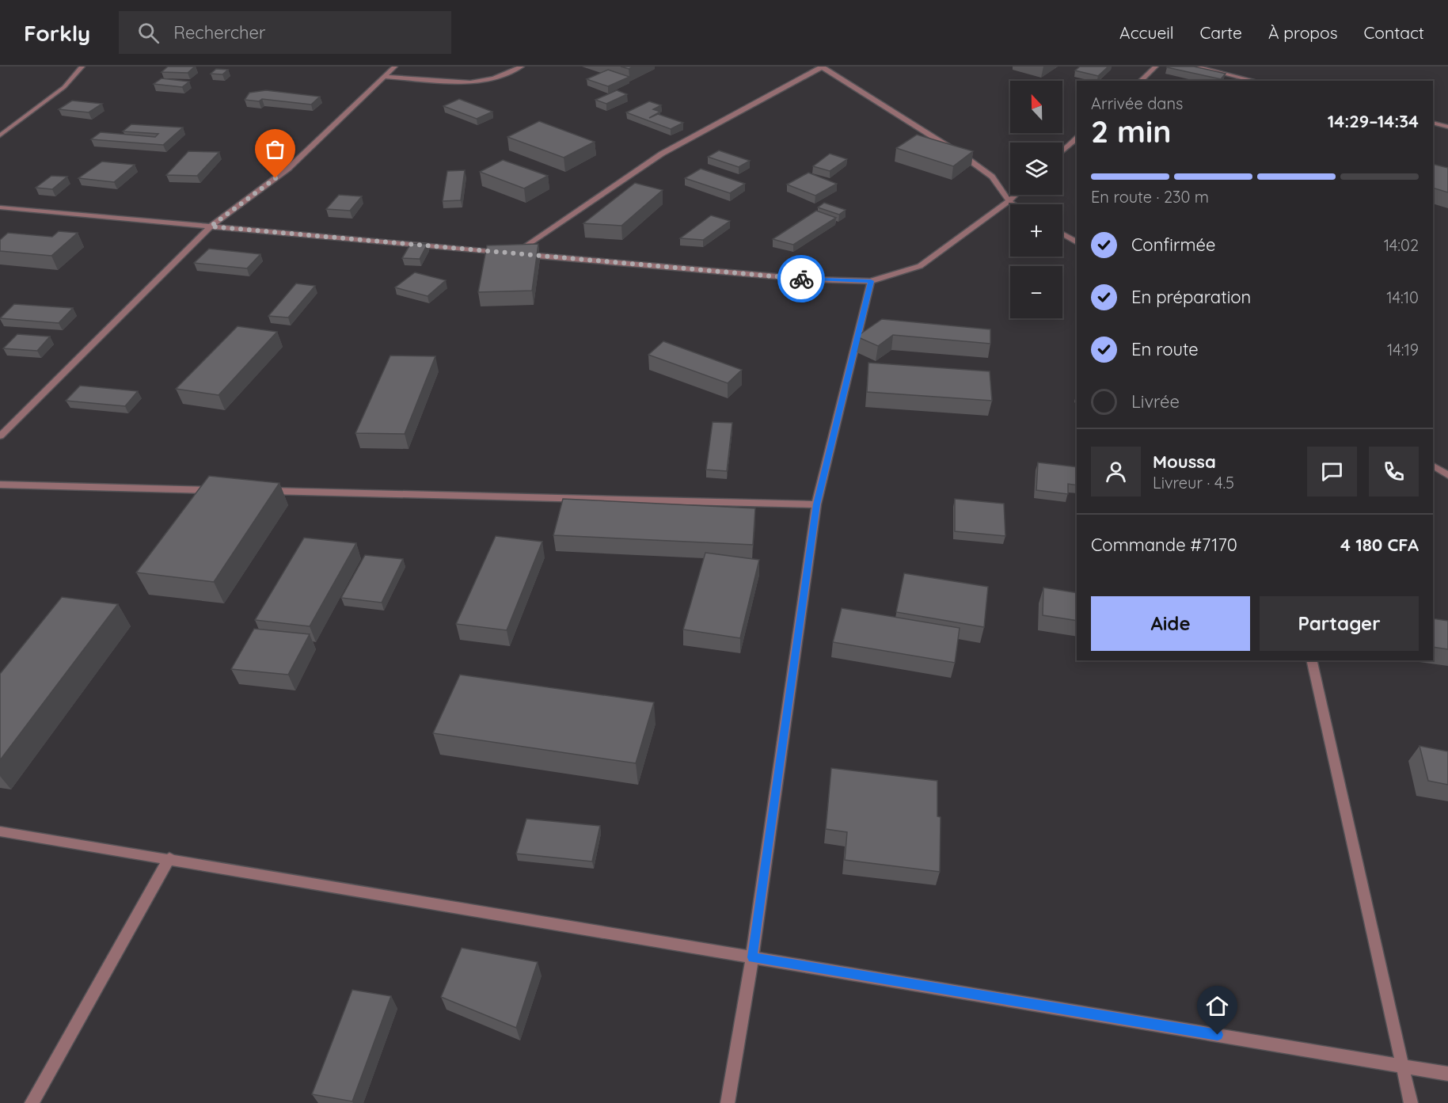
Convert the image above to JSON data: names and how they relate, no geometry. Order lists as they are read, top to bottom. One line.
{"north":"top","page":{"header":"Forkly","search":"Rechercher","nav":["Accueil","Carte","À propos","Contact"],"map_buttons":["+","−"],"heading":["2 min","Arrivée dans","14:29–14:34"],"panel":["Moussa","Livreur · 4.5","Commande #7170","4 180 CFA"],"bar":"En route · 230 m","list":[["Confirmée","14:02"],["En préparation","14:10"],["En route","14:19"],"Livrée"],"buttons":["Aide","Partager"]}}
